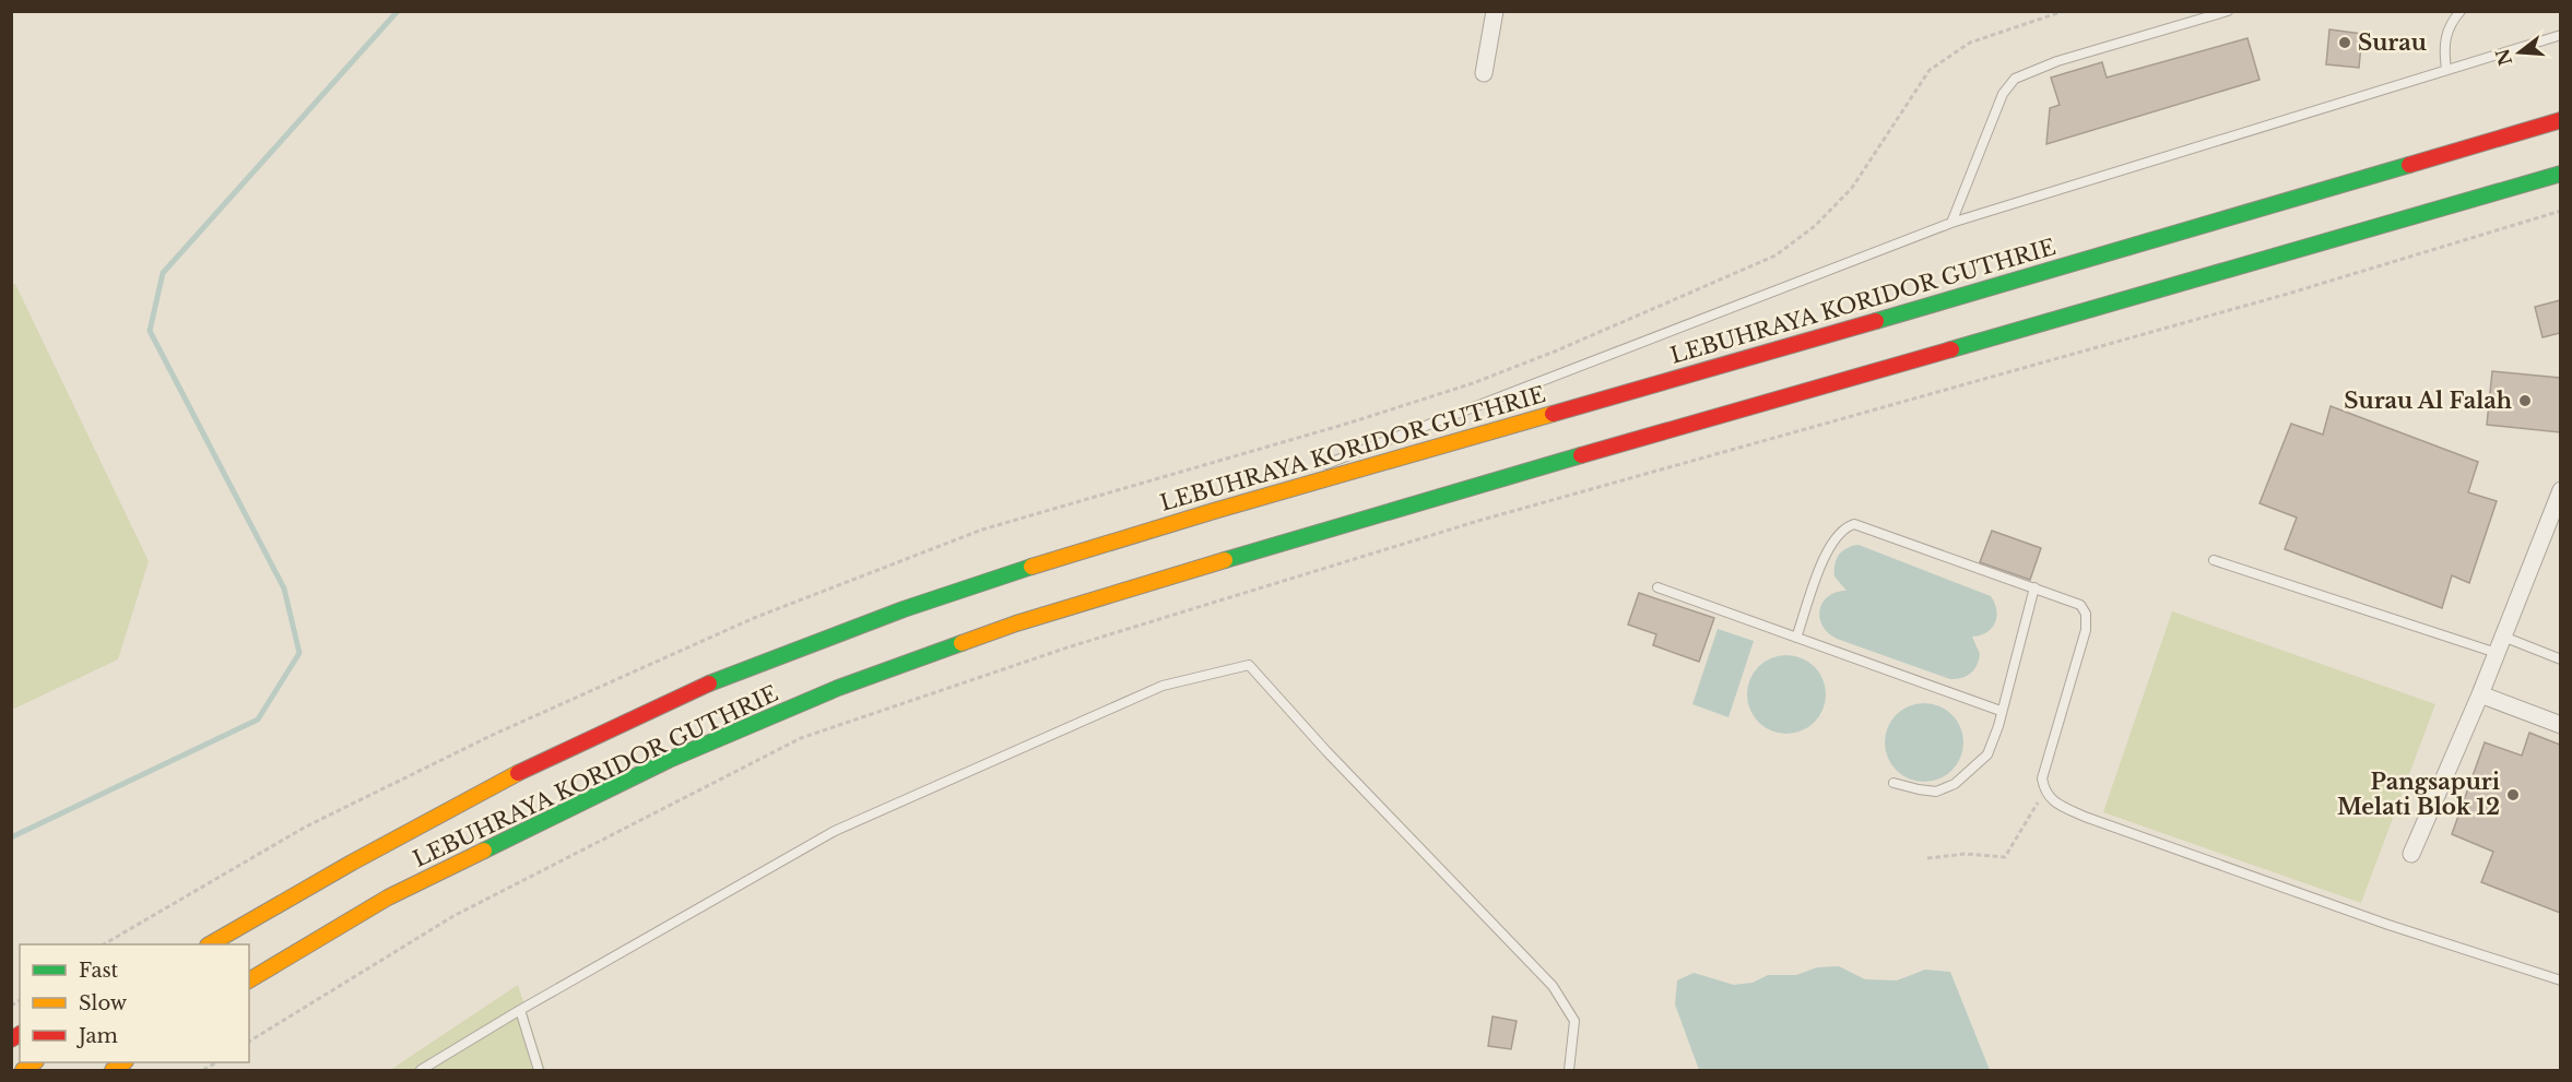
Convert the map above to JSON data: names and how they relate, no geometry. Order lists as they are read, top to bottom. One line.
{"streets":{"highway":["LEBUHRAYA KORIDOR GUTHRIE"]},"places":["Surau","Surau Al Falah","Pangsapuri Melati Blok 12"],"legend":["Fast","Slow","Jam"],"north":"left"}
